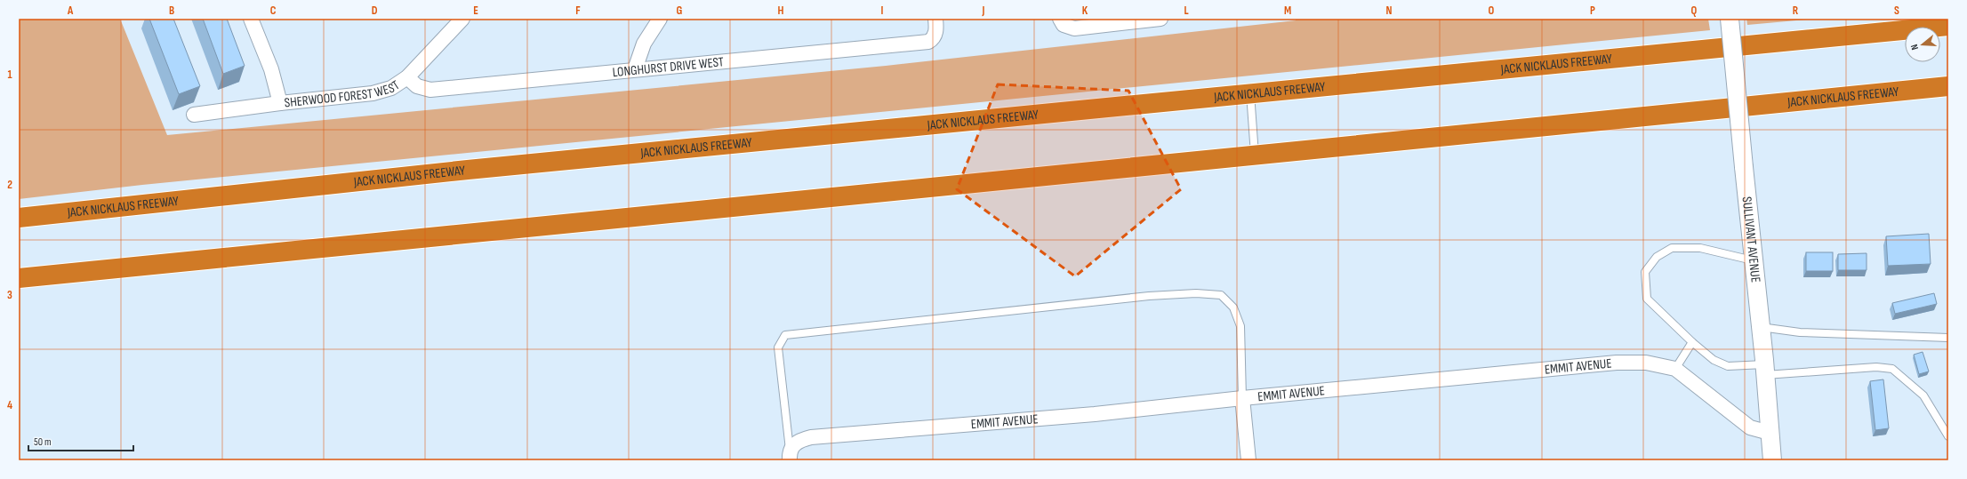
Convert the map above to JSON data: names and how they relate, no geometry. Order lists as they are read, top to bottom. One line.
{"streets":{"highway":["JACK NICKLAUS FREEWAY"],"street":["LONGHURST DRIVE WEST","SHERWOOD FOREST WEST","SULLIVANT AVENUE","EMMIT AVENUE"]},"crossings":[["LONGHURST DRIVE WEST","SHERWOOD FOREST WEST"],["SULLIVANT AVENUE","EMMIT AVENUE"]],"scale_bar":"50 m","north":"left","grid":{"columns":["A","B","C","D","E","F","G","H","I","J","K","L","M","N","O","P","Q","R","S"],"rows":["1","2","3","4"]}}
